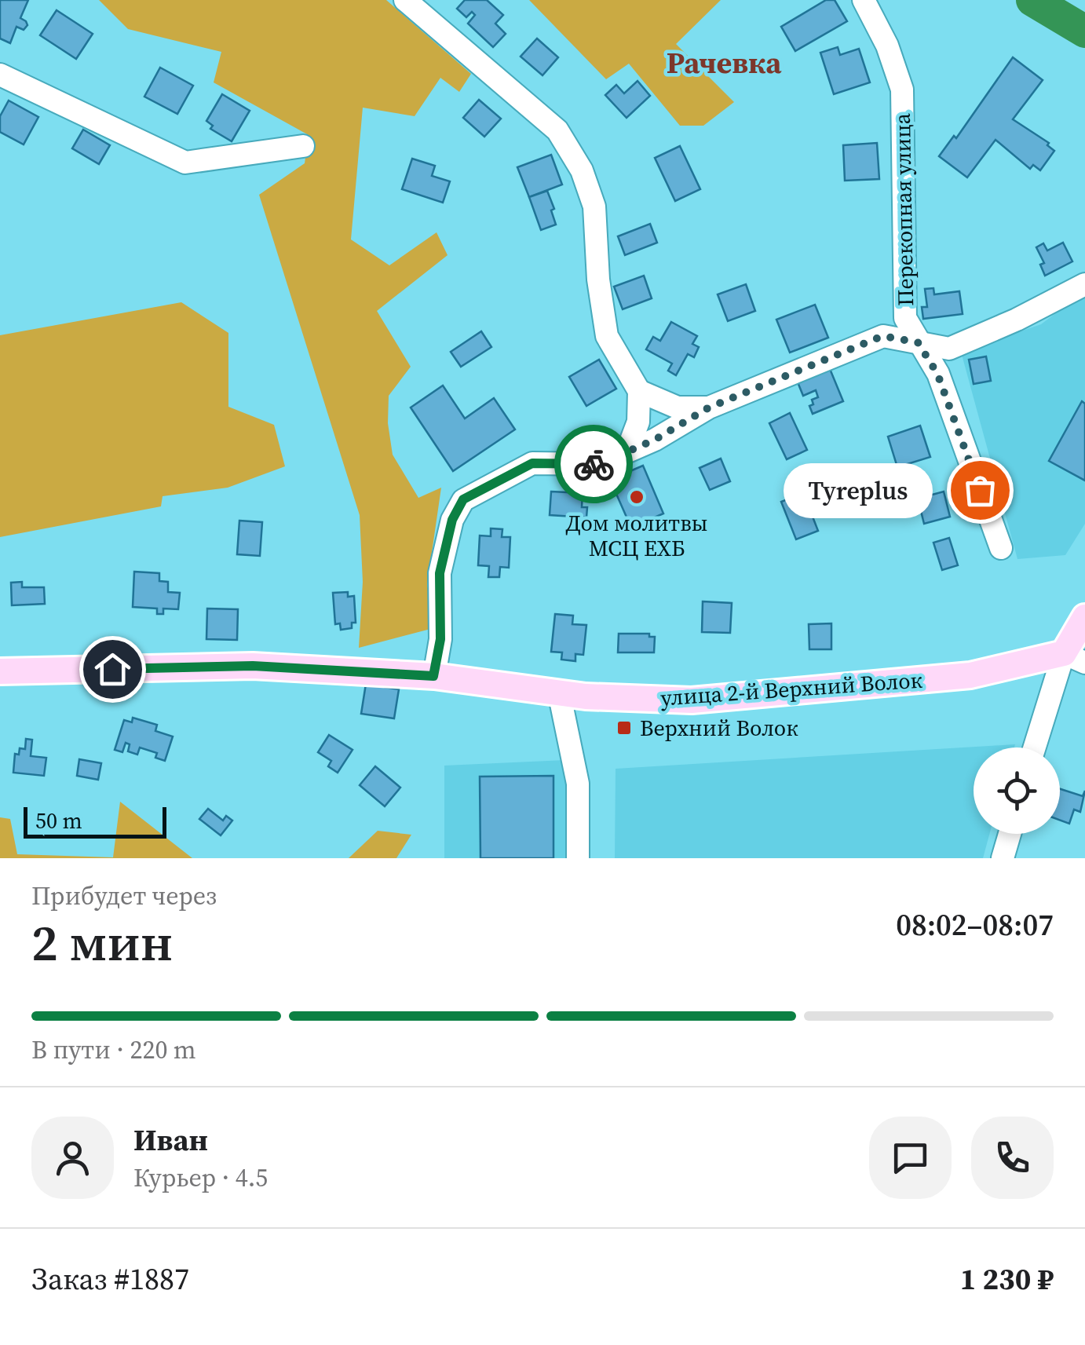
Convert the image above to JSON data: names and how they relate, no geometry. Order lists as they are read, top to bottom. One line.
{"streets":{"main road":["улица 2-й Верхний Волок"],"street":["Перекопная улица"]},"districts":["Рачевка"],"places":{"other":["Tyreplus","Дом молитвы МСЦ ЕХБ"],"transit":["Верхний Волок"]},"scale_bar":"50 m","page":{"bubble":"Tyreplus","scale":"50 m","heading":["2 мин","Прибудет через","08:02–08:07"],"panel":["Иван","Курьер · 4.5","Заказ #1887","1 230 ₽"],"bar":"В пути · 220 m"}}
